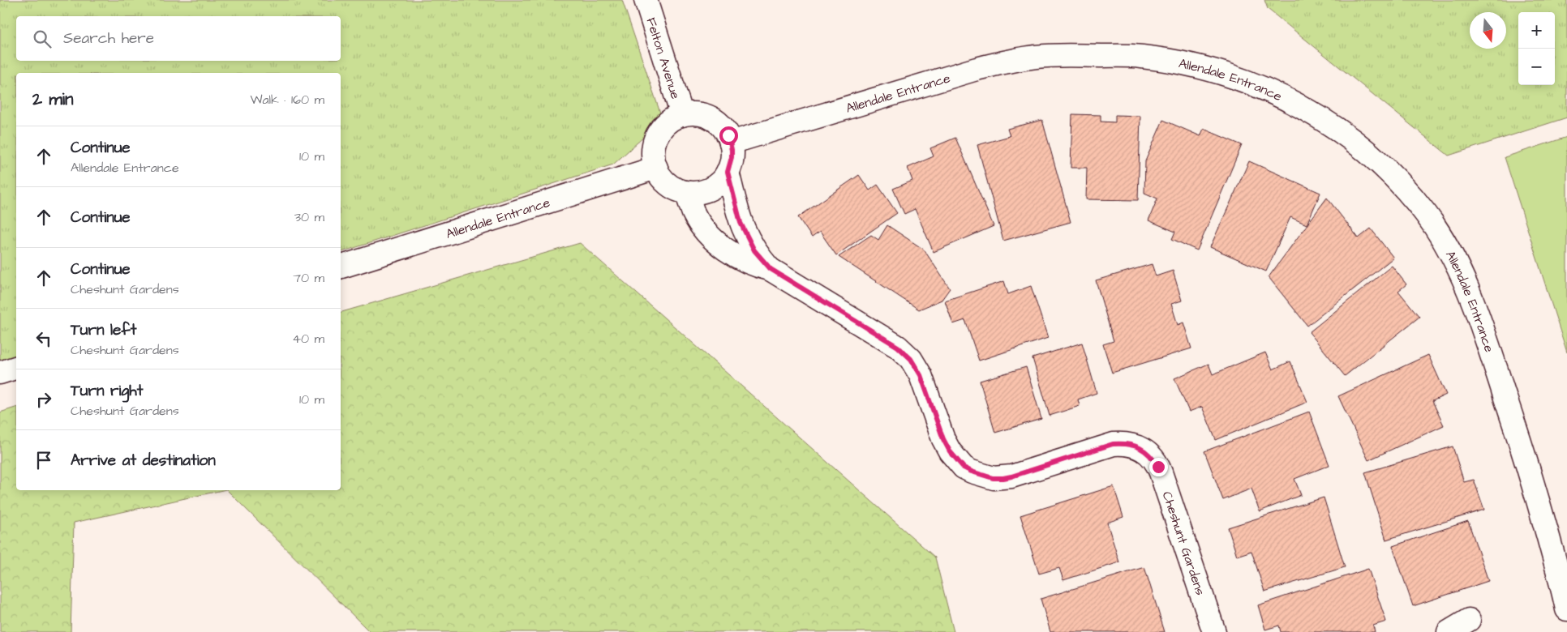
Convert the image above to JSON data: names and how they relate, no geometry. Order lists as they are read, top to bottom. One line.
{"streets":{"street":["Felton Avenue","Allendale Entrance","Cheshunt Gardens"]},"crossings":[["Felton Avenue","Allendale Entrance"]],"north":"bottom","page":{"map_buttons":["+","−"],"search":"Search here","heading":["2 min","Walk · 160 m"],"list":[["Continue","Allendale Entrance","10 m"],["Continue","30 m"],["Continue","Cheshunt Gardens","70 m"],["Turn left","Cheshunt Gardens","40 m"],["Turn right","Cheshunt Gardens","10 m"],"Arrive at destination"]}}
